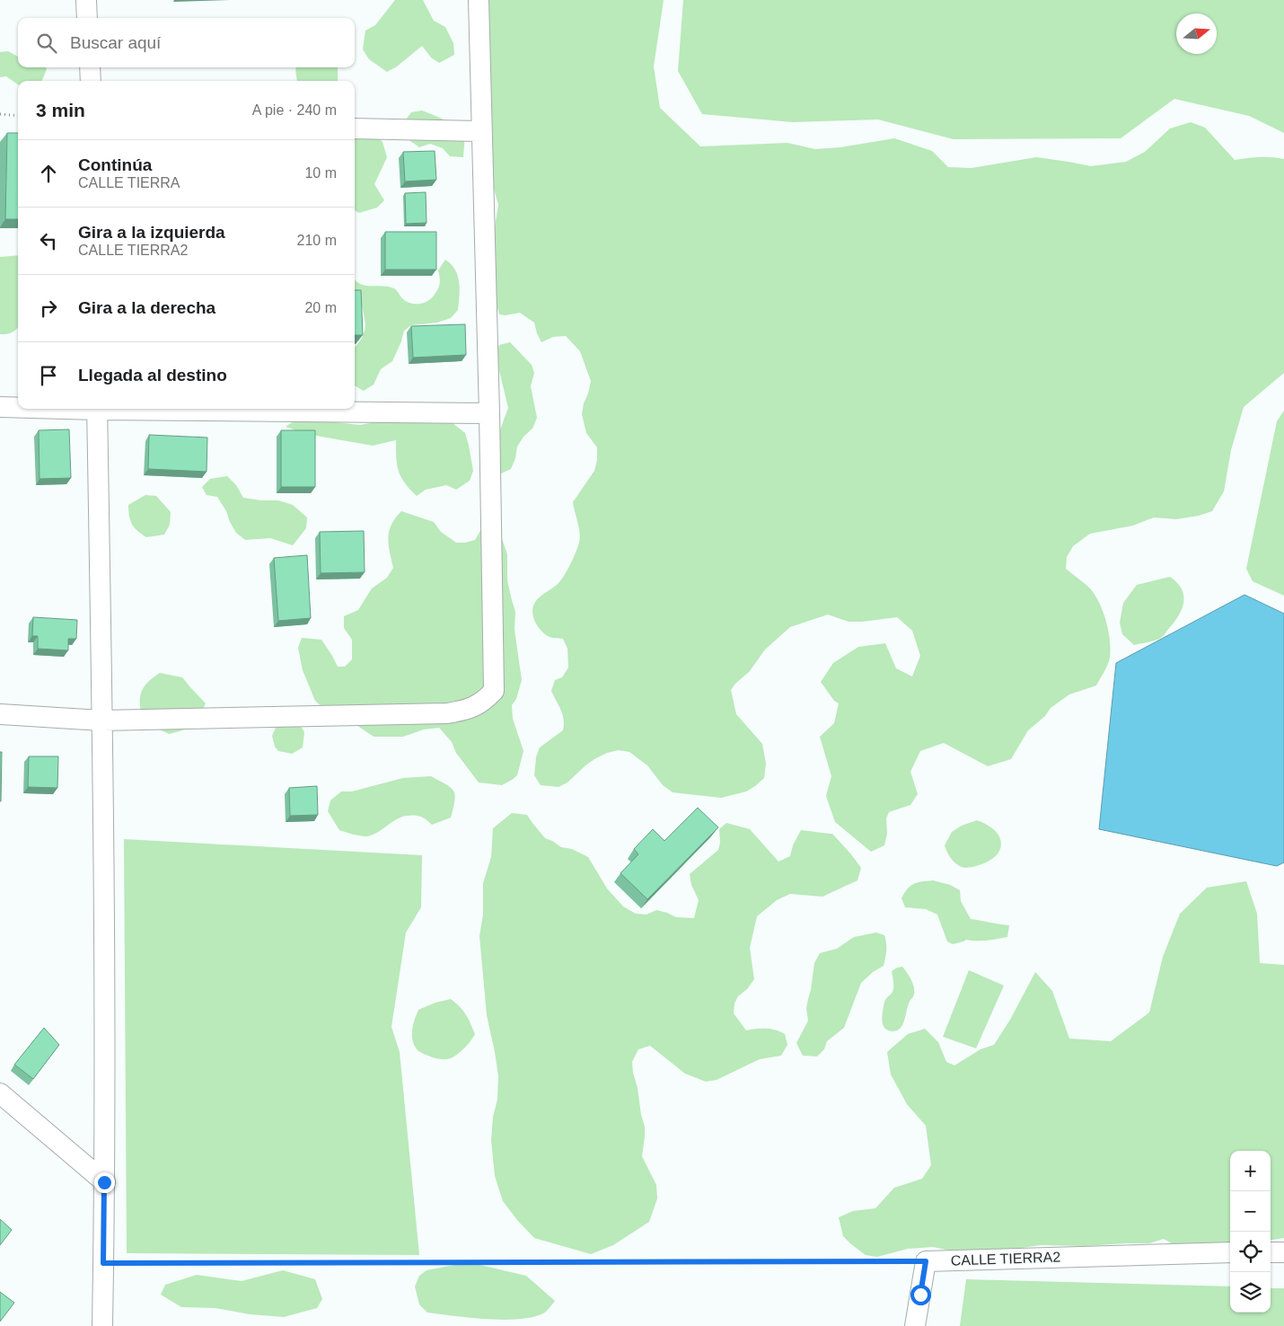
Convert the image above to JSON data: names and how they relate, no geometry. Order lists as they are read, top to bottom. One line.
{"streets":{"street":["CALLE TIERRA2"]},"north":"right","page":{"search":"Buscar aquí","heading":["3 min","A pie · 240 m"],"list":[["Continúa","CALLE TIERRA","10 m"],["Gira a la izquierda","CALLE TIERRA2","210 m"],["Gira a la derecha","20 m"],"Llegada al destino"],"map_buttons":["+","−"]}}
